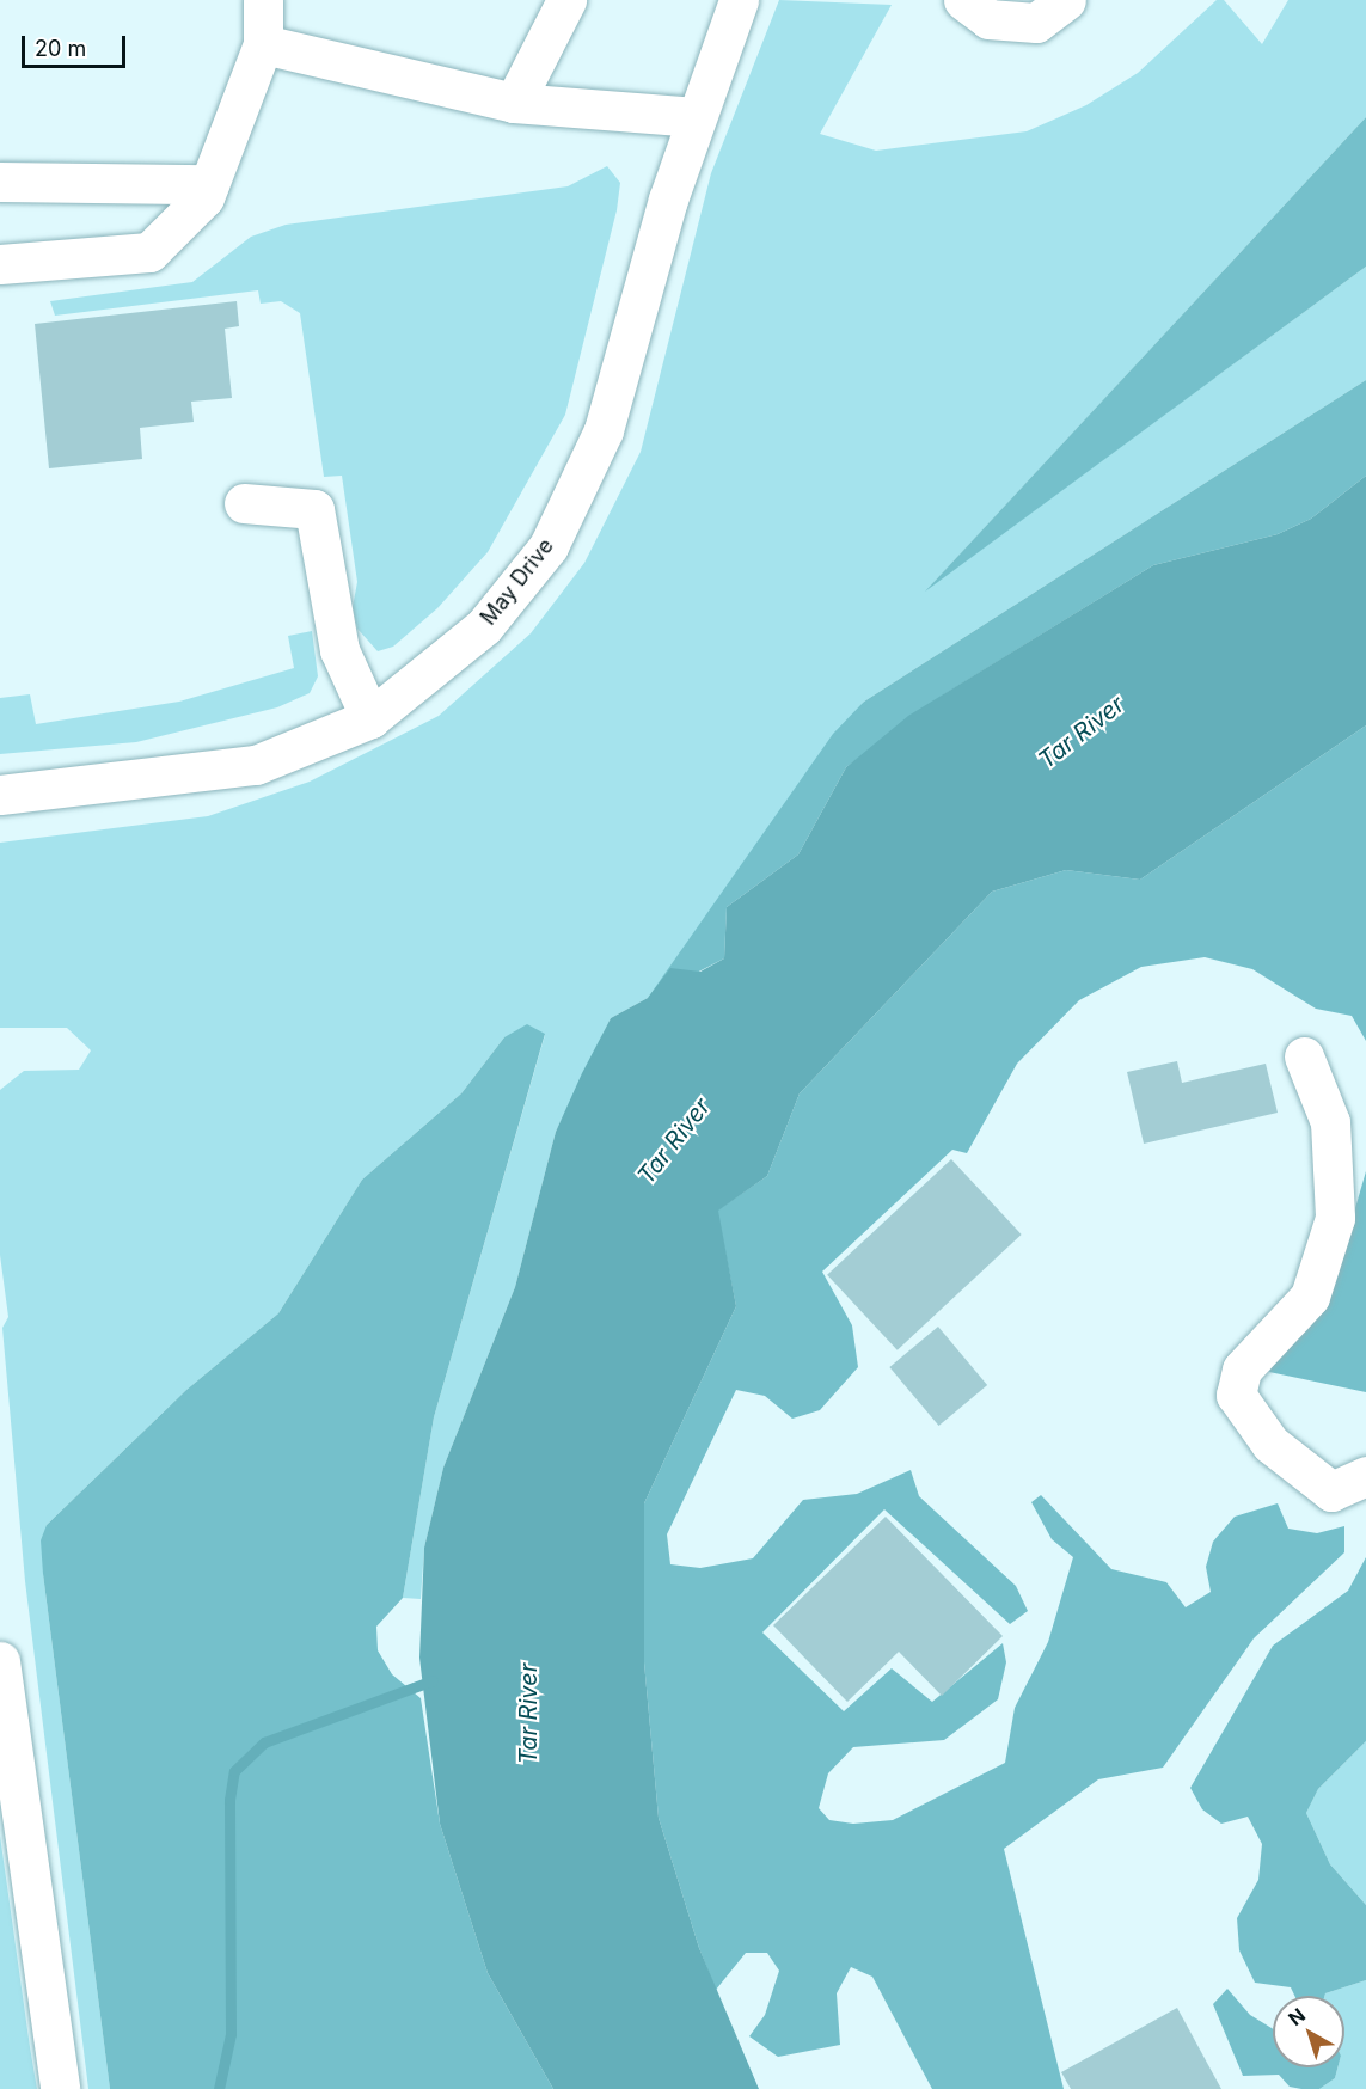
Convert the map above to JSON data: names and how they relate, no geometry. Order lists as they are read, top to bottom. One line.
{"streets":{"main road":["May Drive"]},"water":["Tar River"],"scale_bar":"20 m","north":"top left"}
